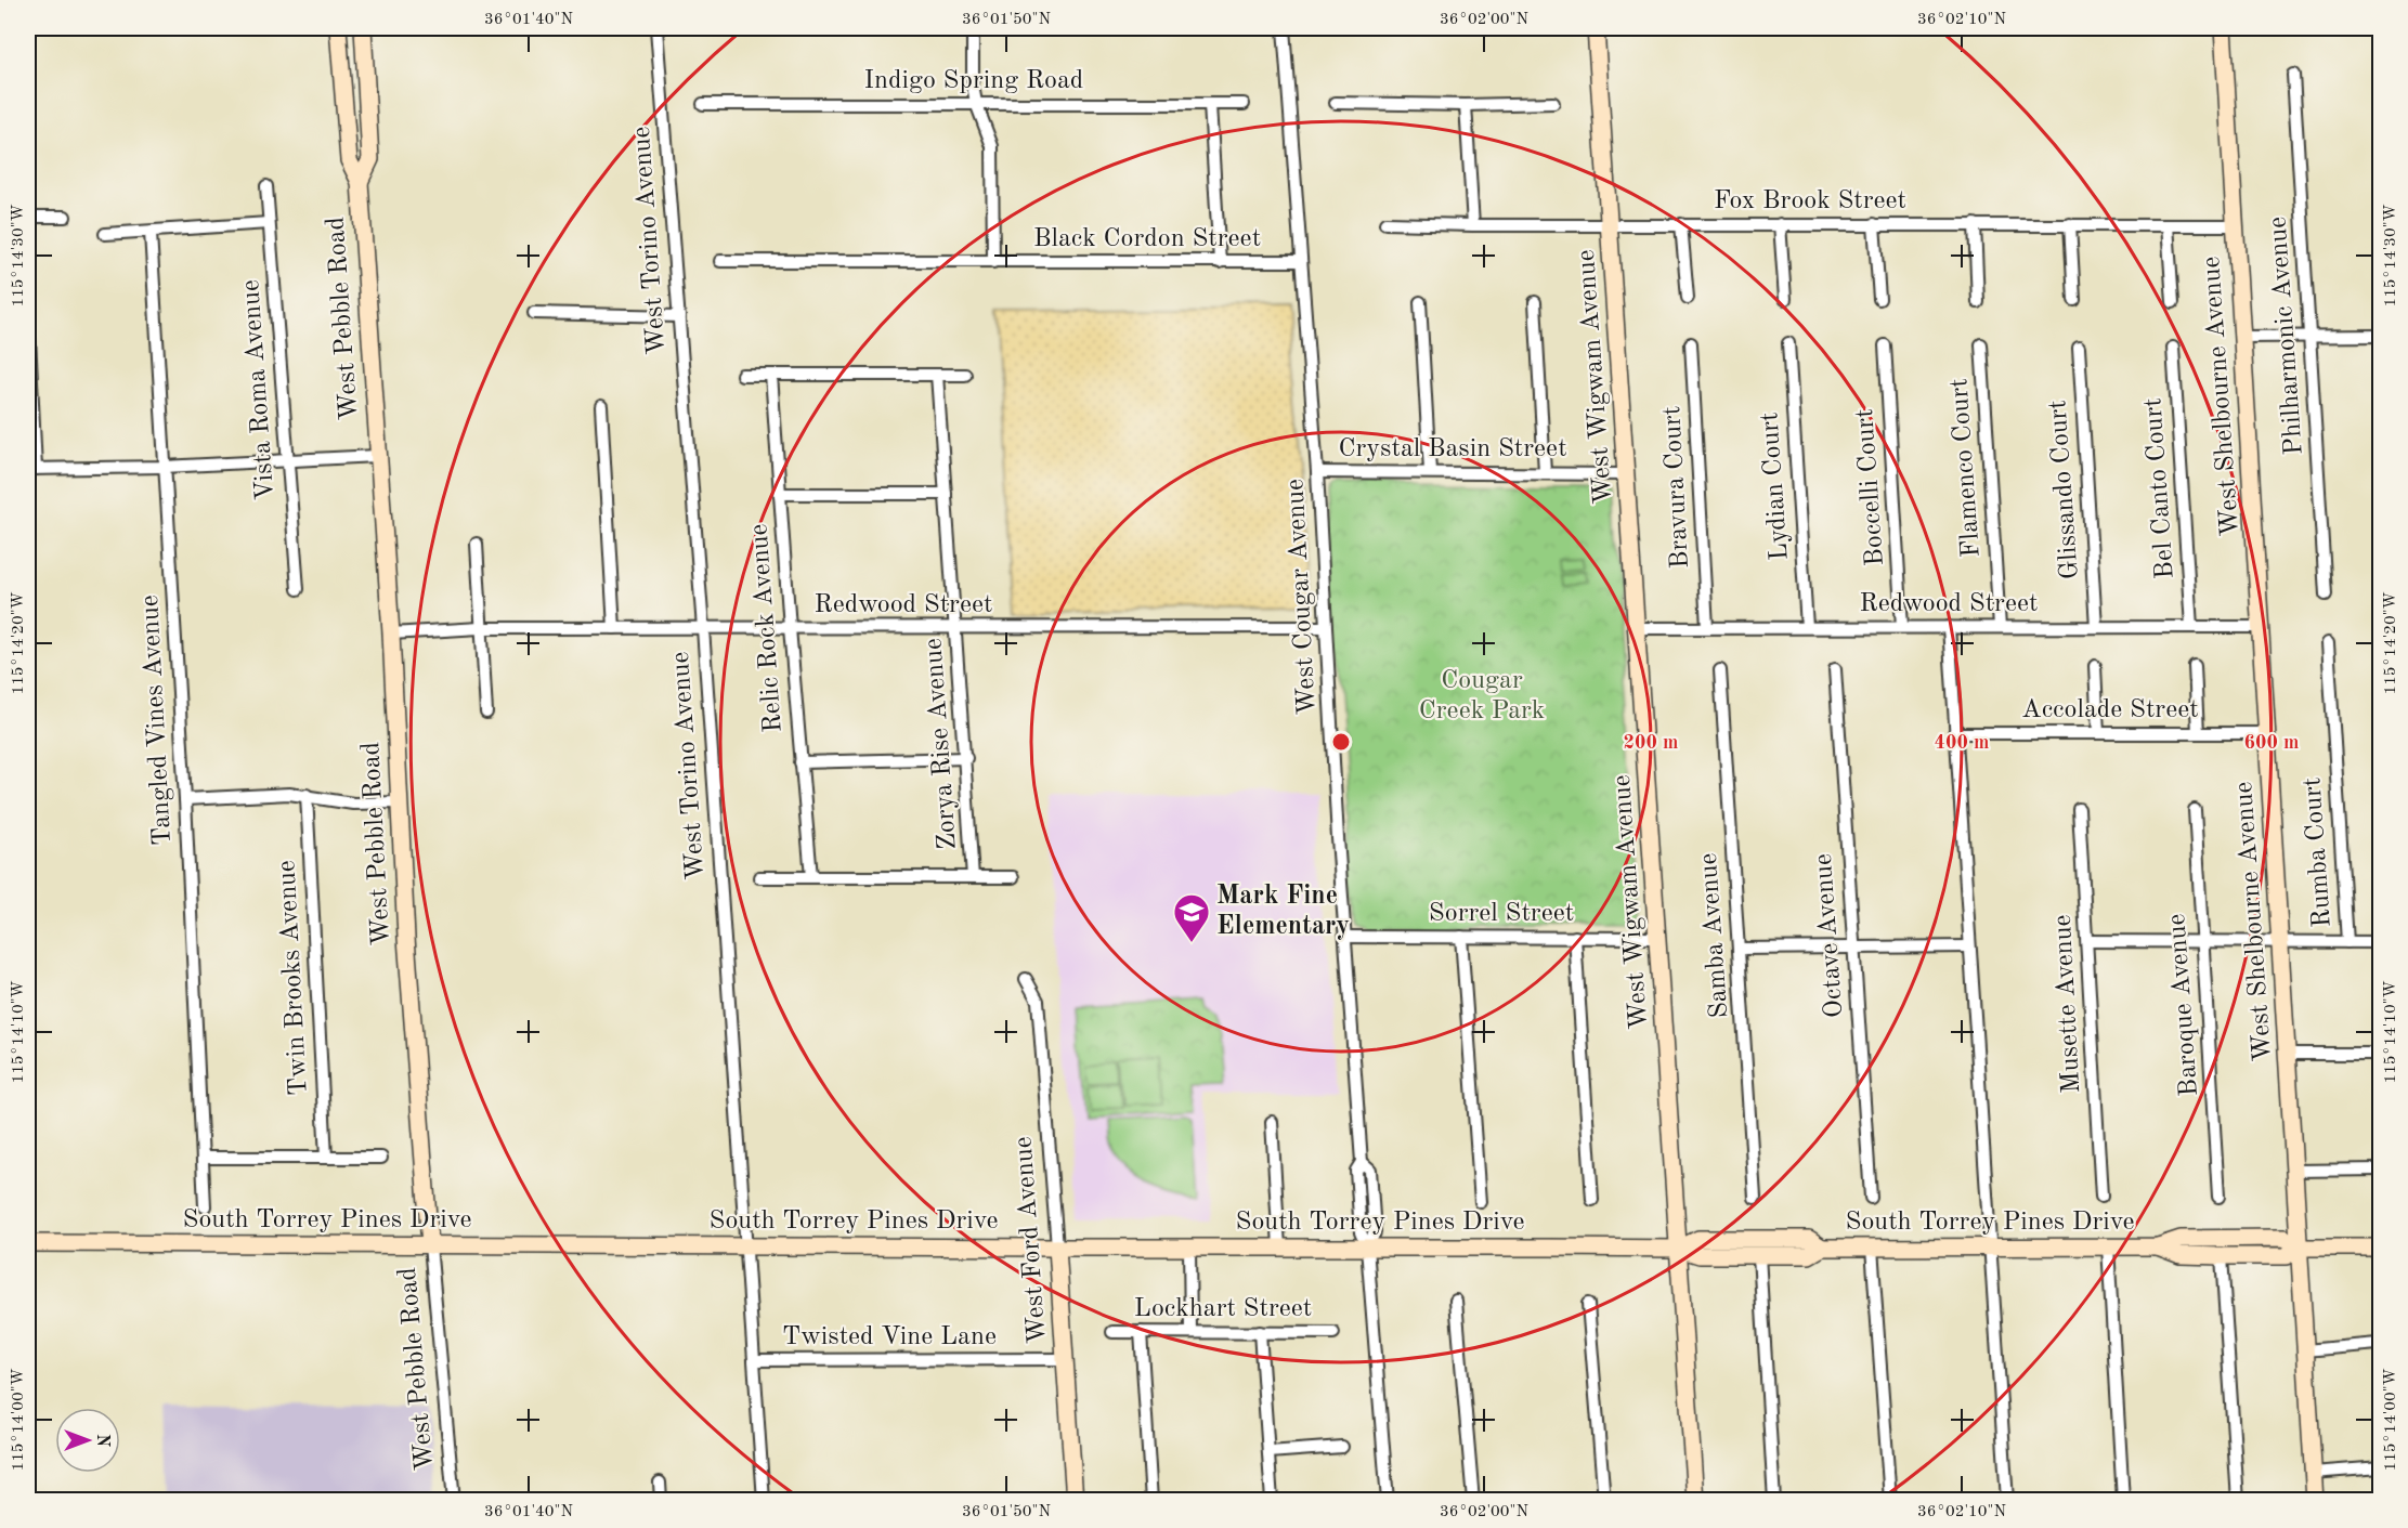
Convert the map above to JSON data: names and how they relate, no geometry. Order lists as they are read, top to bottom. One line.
{"streets":{"street":["Indigo Spring Road","Fox Brook Street","Black Cordon Street","West Torino Avenue","West Pebble Road","Philharmonic Avenue","West Wigwam Avenue","Vista Roma Avenue","West Shelbourne Avenue","Crystal Basin Street","Flamenco Court","Lydian Court","Bravura Court","Boccelli Court","Bel Canto Court","Glissando Court","West Cougar Avenue","Redwood Street","Relic Rock Avenue","Accolade Street","Tangled Vines Avenue","Zorya Rise Avenue","Rumba Court","Sorrel Street","Samba Avenue","Octave Avenue","Twin Brooks Avenue","Musette Avenue","Baroque Avenue","South Torrey Pines Drive","West Ford Avenue","Lockhart Street","Twisted Vine Lane"]},"crossings":[["Fox Brook Street","West Wigwam Avenue"],["Fox Brook Street","West Shelbourne Avenue"],["Black Cordon Street","West Cougar Avenue"],["West Torino Avenue","Redwood Street"],["West Torino Avenue","South Torrey Pines Drive"],["West Torino Avenue","Twisted Vine Lane"],["West Pebble Road","Redwood Street"],["West Pebble Road","South Torrey Pines Drive"],["West Wigwam Avenue","Crystal Basin Street"],["West Wigwam Avenue","Redwood Street"],["West Wigwam Avenue","Sorrel Street"],["West Wigwam Avenue","South Torrey Pines Drive"],["West Shelbourne Avenue","Redwood Street"],["West Shelbourne Avenue","Accolade Street"],["West Shelbourne Avenue","South Torrey Pines Drive"],["Crystal Basin Street","West Cougar Avenue"],["Flamenco Court","Redwood Street"],["Lydian Court","Redwood Street"],["Bravura Court","Redwood Street"],["Boccelli Court","Redwood Street"],["Bel Canto Court","Redwood Street"],["Glissando Court","Redwood Street"],["West Cougar Avenue","Redwood Street"],["West Cougar Avenue","Sorrel Street"],["West Cougar Avenue","South Torrey Pines Drive"],["Redwood Street","Relic Rock Avenue"],["Redwood Street","Zorya Rise Avenue"],["South Torrey Pines Drive","West Ford Avenue"],["West Ford Avenue","Twisted Vine Lane"]],"parks":["Cougar Creek Park"],"places":{"school or university":["Mark Fine Elementary"]},"north":"right","coordinates":["36°01'40\"N","36°01'50\"N","36°02'00\"N","36°02'10\"N","115°14'30\"W","115°14'20\"W","115°14'10\"W","115°14'00\"W"],"rings":["200 m","400 m","600 m"]}
